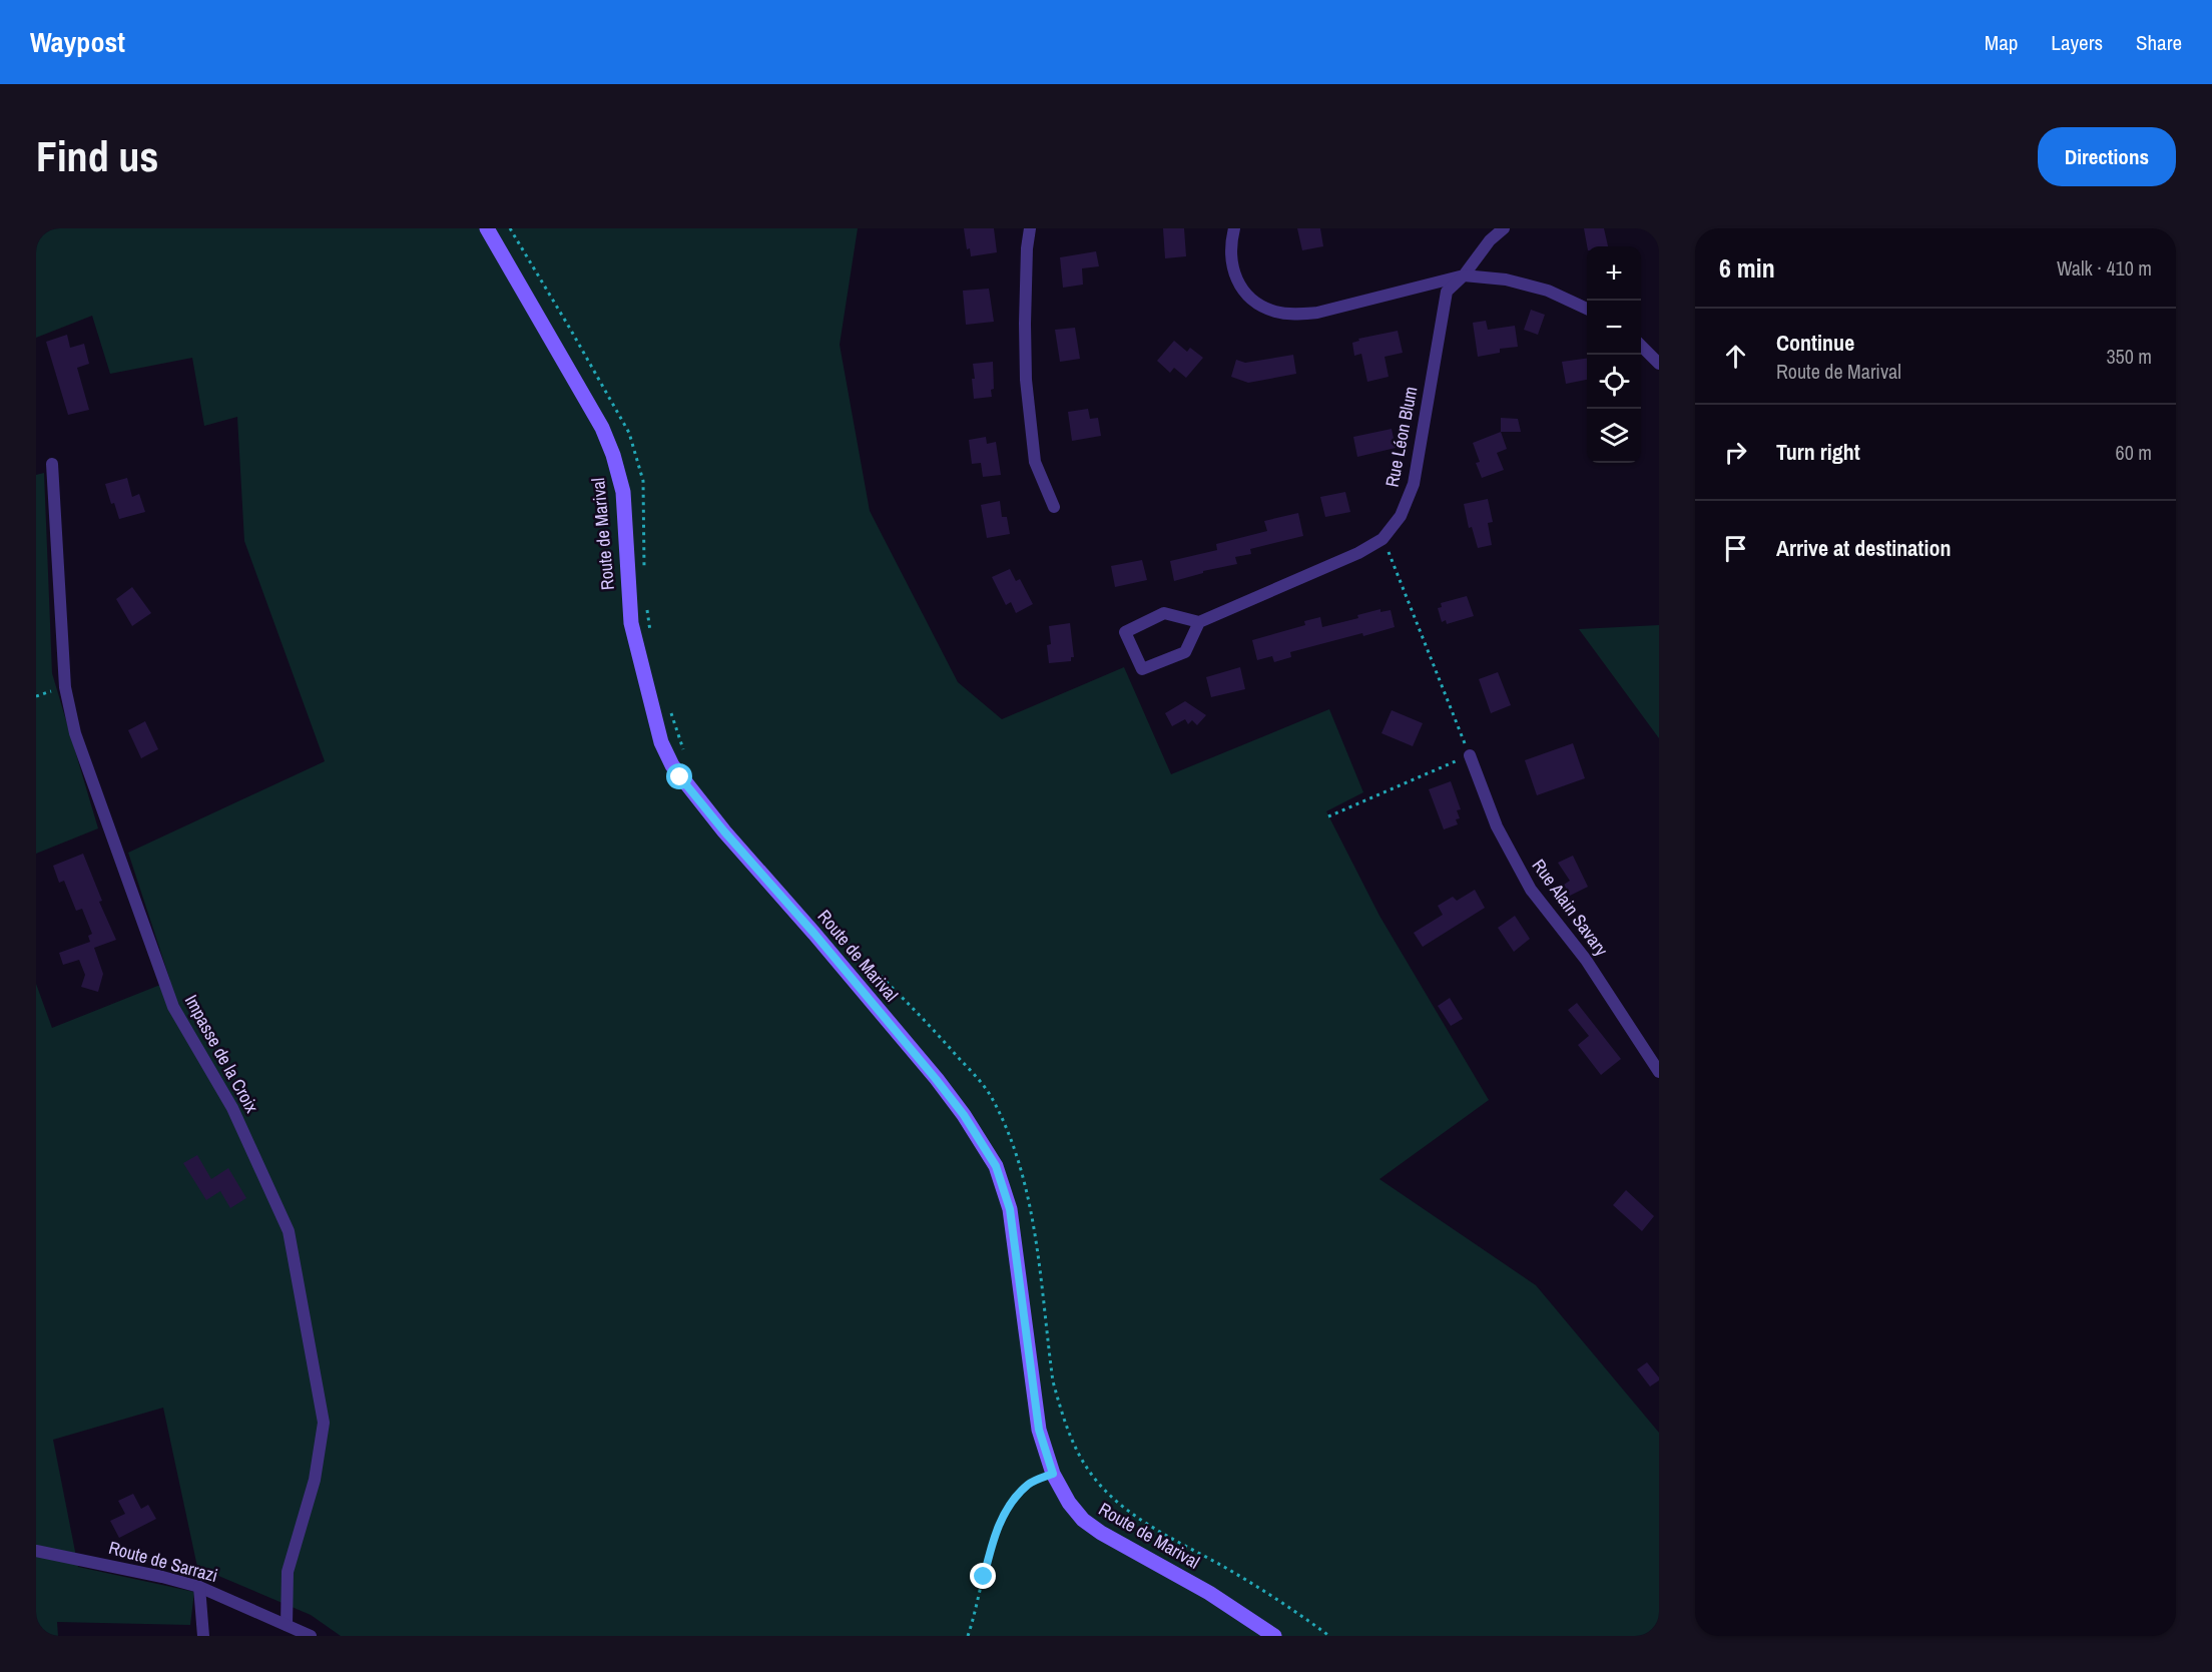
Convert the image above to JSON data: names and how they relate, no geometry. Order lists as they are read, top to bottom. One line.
{"streets":{"main road":["Route de Marival"],"street":["Rue Léon Blum","Rue Alain Savary","Impasse de la Croix","Route de Sarrazi"]},"crossings":[["Impasse de la Croix","Route de Sarrazi"]],"page":{"header":"Waypost","nav":["Map","Layers","Share"],"buttons":"Directions","title":"Find us","heading":["6 min","Walk · 410 m"],"map_buttons":["+","−"],"list":[["Continue","Route de Marival","350 m"],["Turn right","60 m"],"Arrive at destination"]}}
